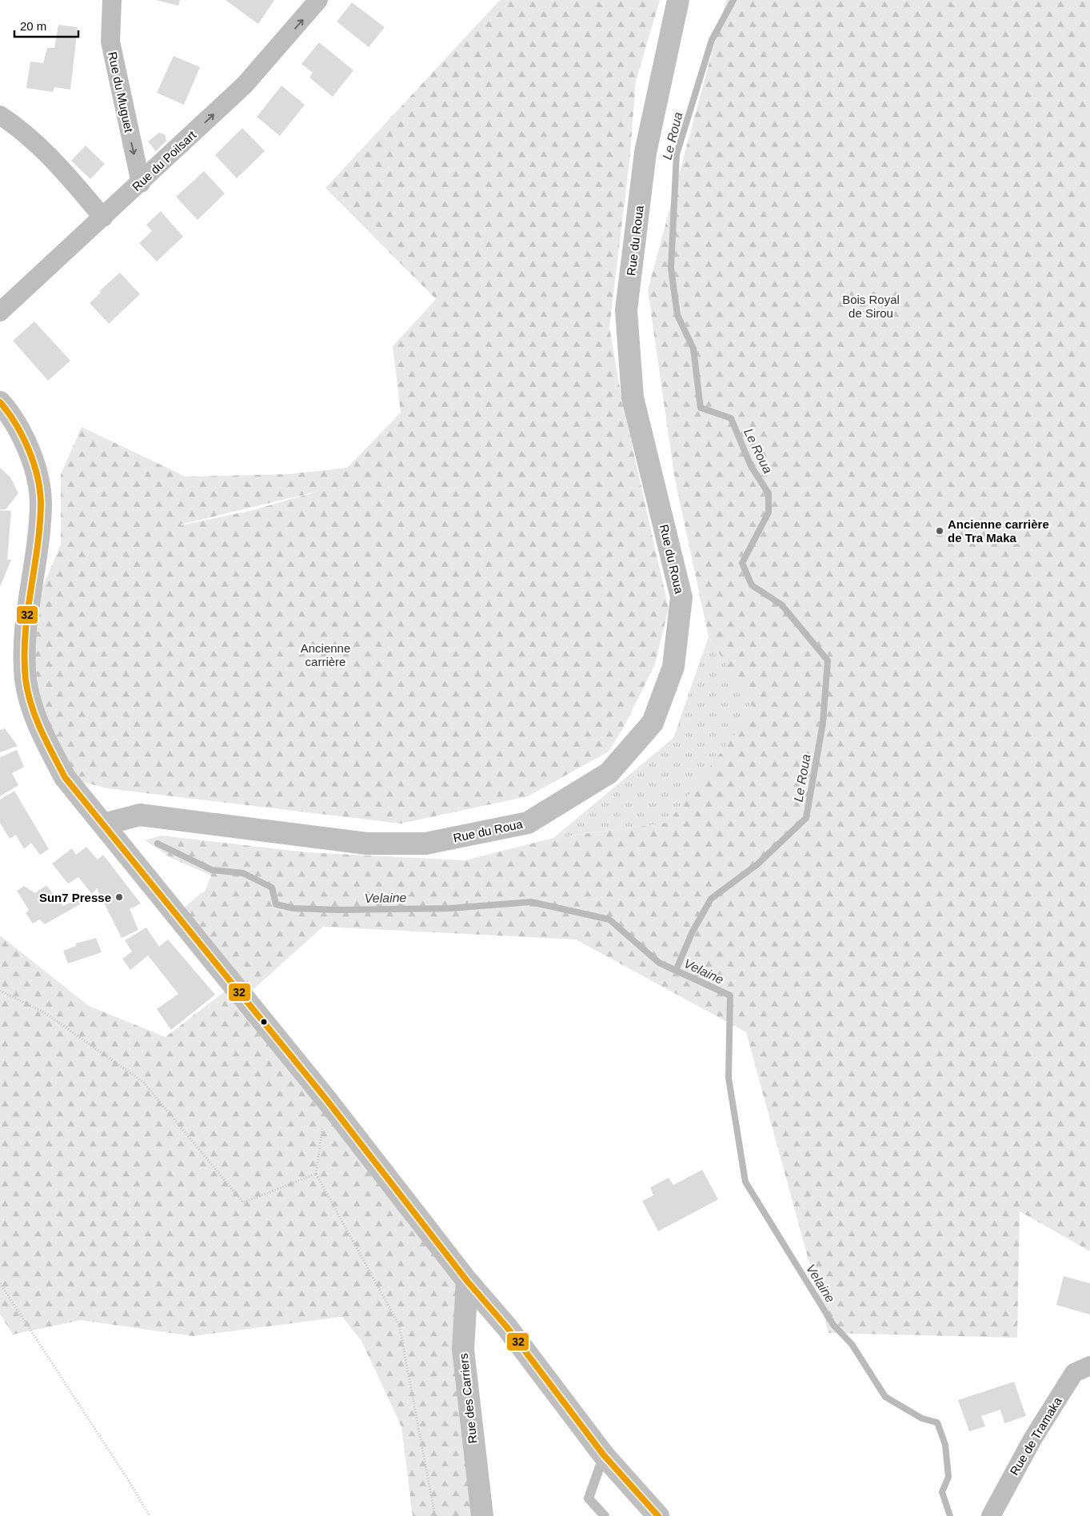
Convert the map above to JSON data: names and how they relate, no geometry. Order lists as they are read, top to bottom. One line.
{"streets":{"street":["Rue du Muguet","Rue du Poilsart","Rue du Roua","Rue des Carriers","Rue de Tramaka"]},"crossings":[["Rue du Muguet","Rue du Poilsart"]],"one_way":["Rue du Muguet","Rue du Poilsart"],"water":["Le Roua","Velaine"],"parks":["Bois Royal de Sirou","Ancienne carrière"],"places":["Ancienne carrière de Tra Maka","Sun7 Presse"],"lines":["transit line 32"],"scale_bar":"20 m"}
